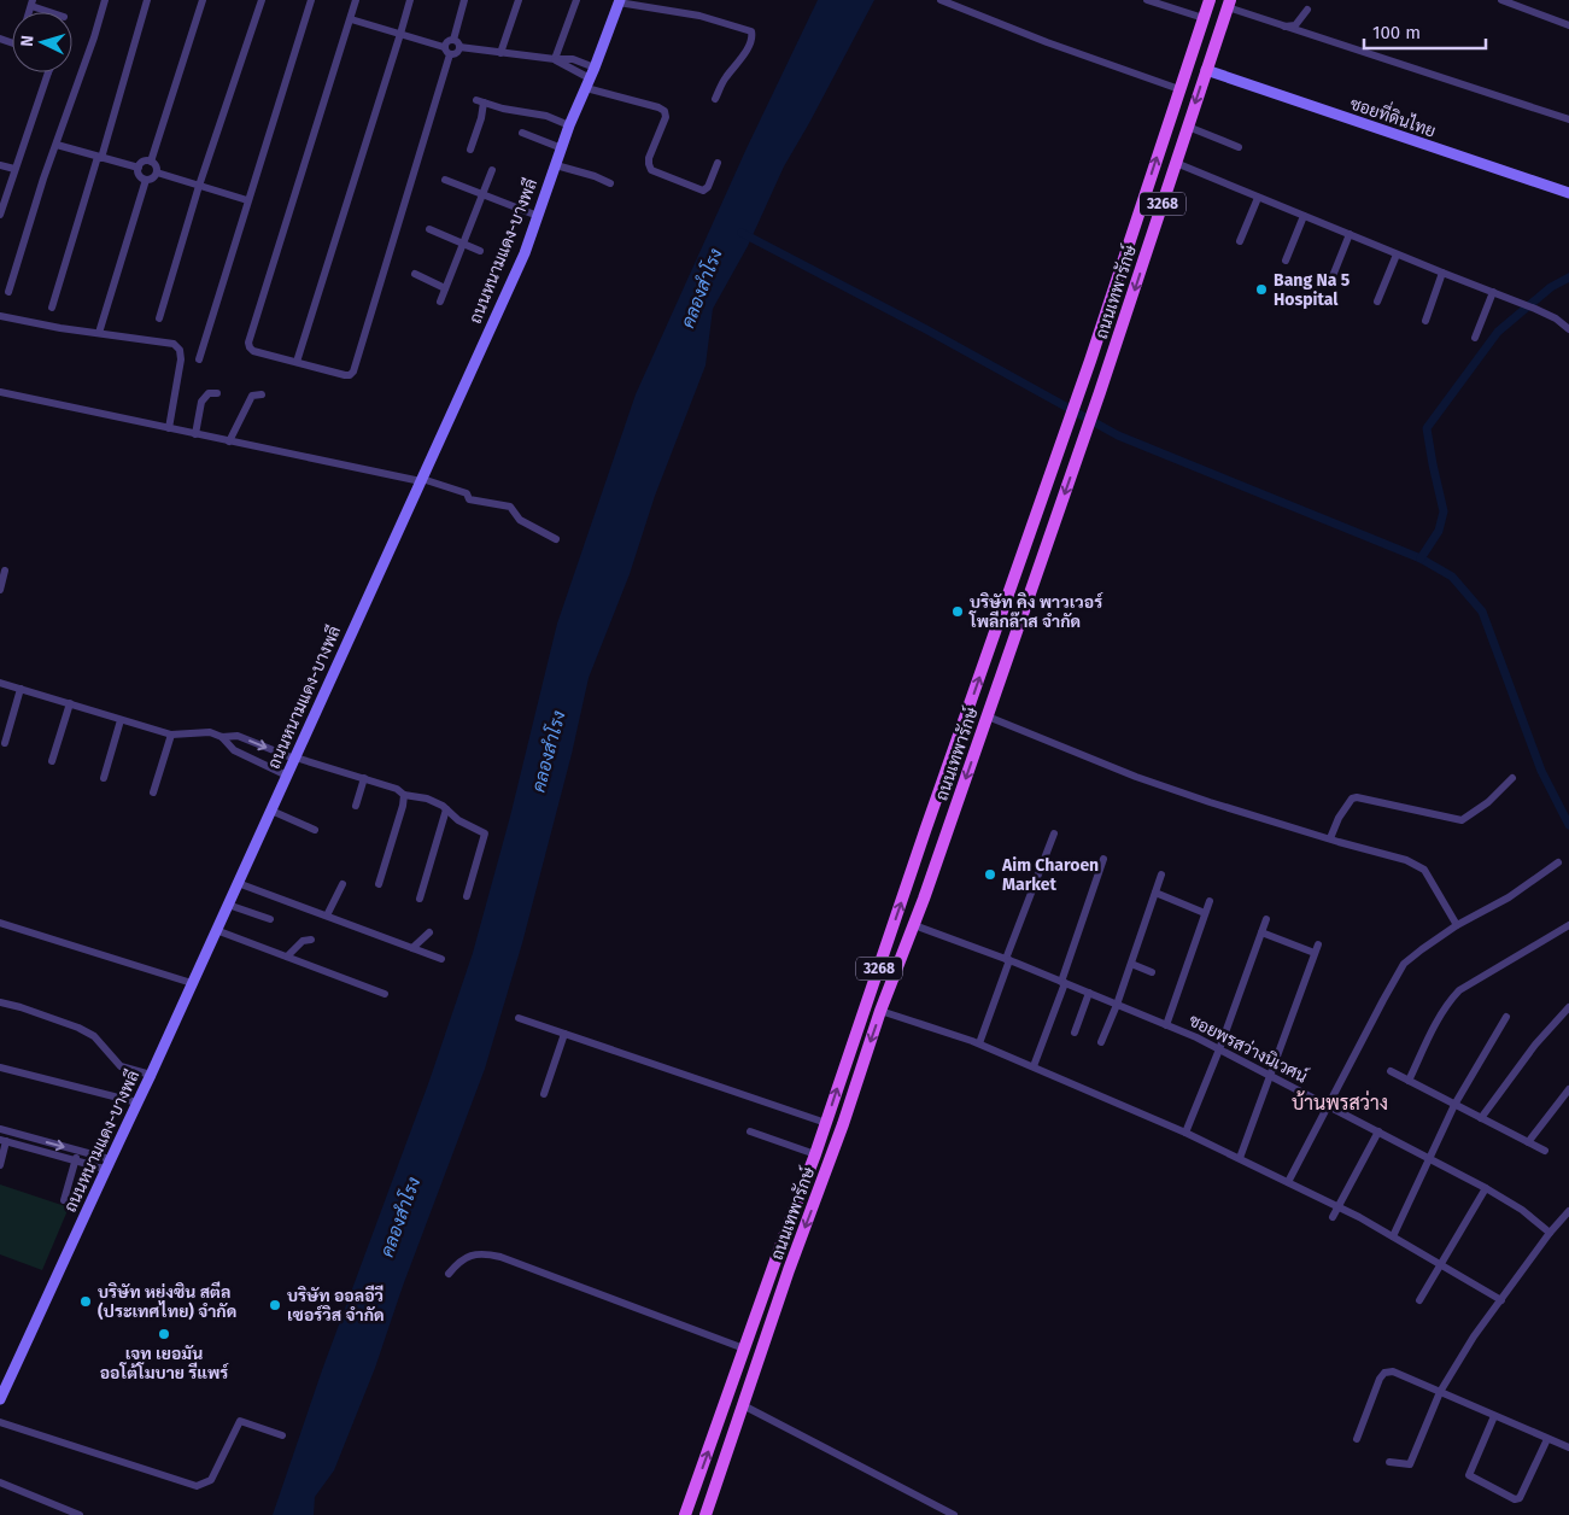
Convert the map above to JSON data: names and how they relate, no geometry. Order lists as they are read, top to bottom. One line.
{"streets":{"main road":["ซอยที่ดินไทย","3268","ถนนหนามแดง-บางพลี","ถนนเทพารักษ์"],"street":["ซอยพรสว่างนิเวศน์"]},"crossings":[["ซอยที่ดินไทย","ถนนเทพารักษ์"],["ถนนเทพารักษ์","ซอยพรสว่างนิเวศน์"]],"districts":["บ้านพรสว่าง"],"water":["คลองสำโรง"],"places":["Bang Na 5 Hospital","บริษัท คิง พาวเวอร์ โพลีกล๊าส จำกัด","Aim Charoen Market","บริษัท หย่งซิน สตีล (ประเทศไทย) จํากัด","บริษัท ออลอีวี เซอร์วิส จำกัด","เจท เยอมัน ออโต้โมบาย รีแพร์"],"scale_bar":"100 m","north":"left"}
